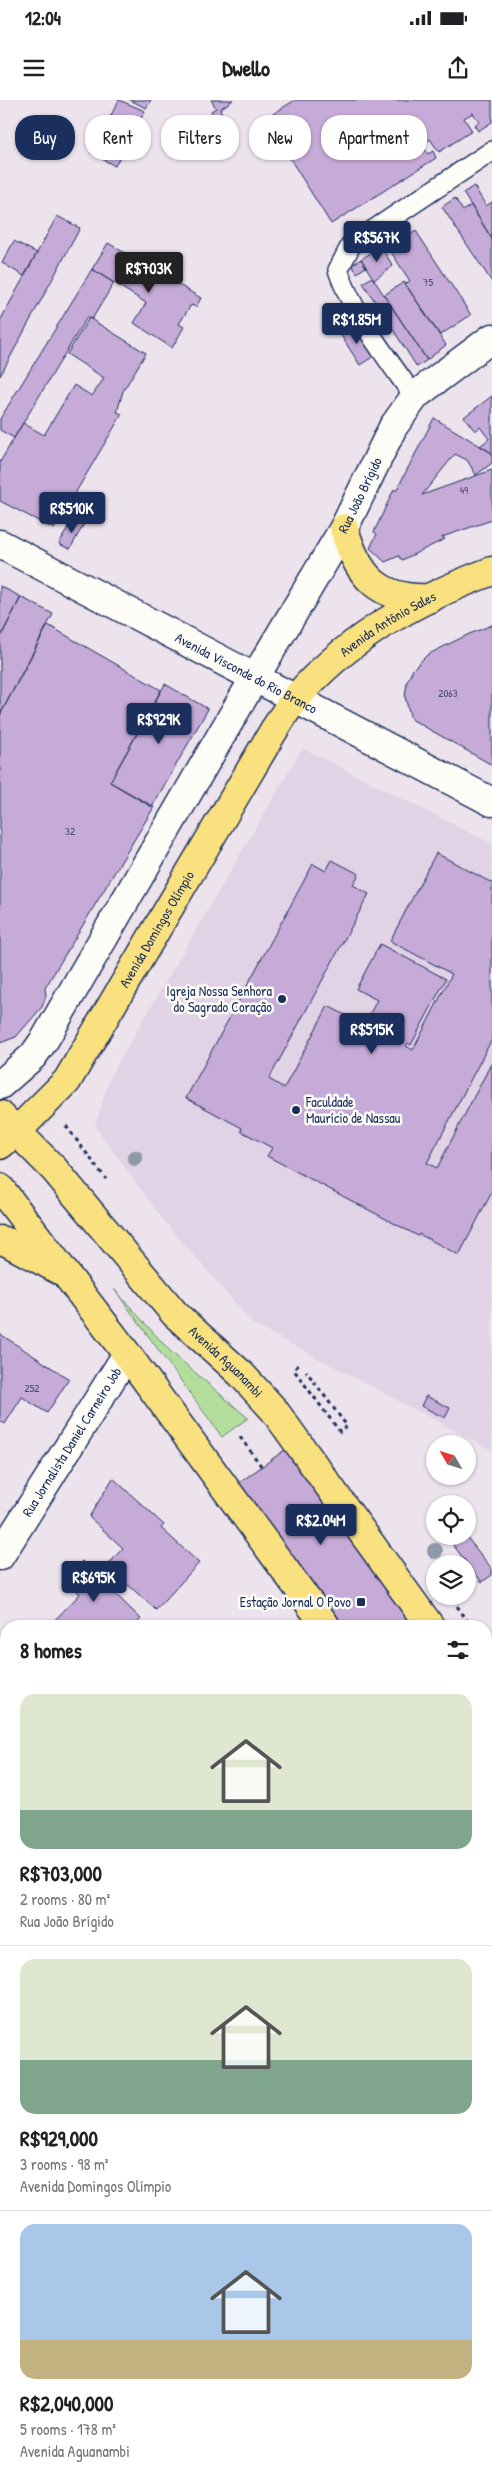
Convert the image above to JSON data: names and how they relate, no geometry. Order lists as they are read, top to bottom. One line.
{"streets":{"main road":["Rua João Brígido","Avenida Antônio Sales","Avenida Visconde do Rio Branco","Avenida Domingos Olímpio","Avenida Aguanambi","Rua Jornalista Daniel Carneiro Job"]},"crossings":[["Rua João Brígido","Avenida Visconde do Rio Branco"],["Avenida Antônio Sales","Avenida Visconde do Rio Branco"],["Avenida Antônio Sales","Avenida Domingos Olímpio"],["Avenida Visconde do Rio Branco","Avenida Domingos Olímpio"],["Avenida Domingos Olímpio","Avenida Aguanambi"]],"places":{"other":["Igreja Nossa Senhora do Sagrado Coração","Faculdade Maurício de Nassau"],"transit":["Estação Jornal O Povo"]},"house_numbers":["75","49","2063","32","252"],"north":"top left","page":{"status":"12:04","header":"Dwello","chip":["Buy","Rent","Filters","New","Apartment"],"price":["R$567K","R$703K","R$1.85M","R$510K","R$929K","R$515K","R$2.04M","R$695K"],"heading":"8 homes","list":[{"name":"R$703,000","note":"2 rooms · 80 m² · Rua João Brígido"},{"name":"R$929,000","note":"3 rooms · 98 m² · Avenida Domingos Olímpio"},{"name":"R$2,040,000","note":"5 rooms · 178 m² · Avenida Aguanambi"}]}}
